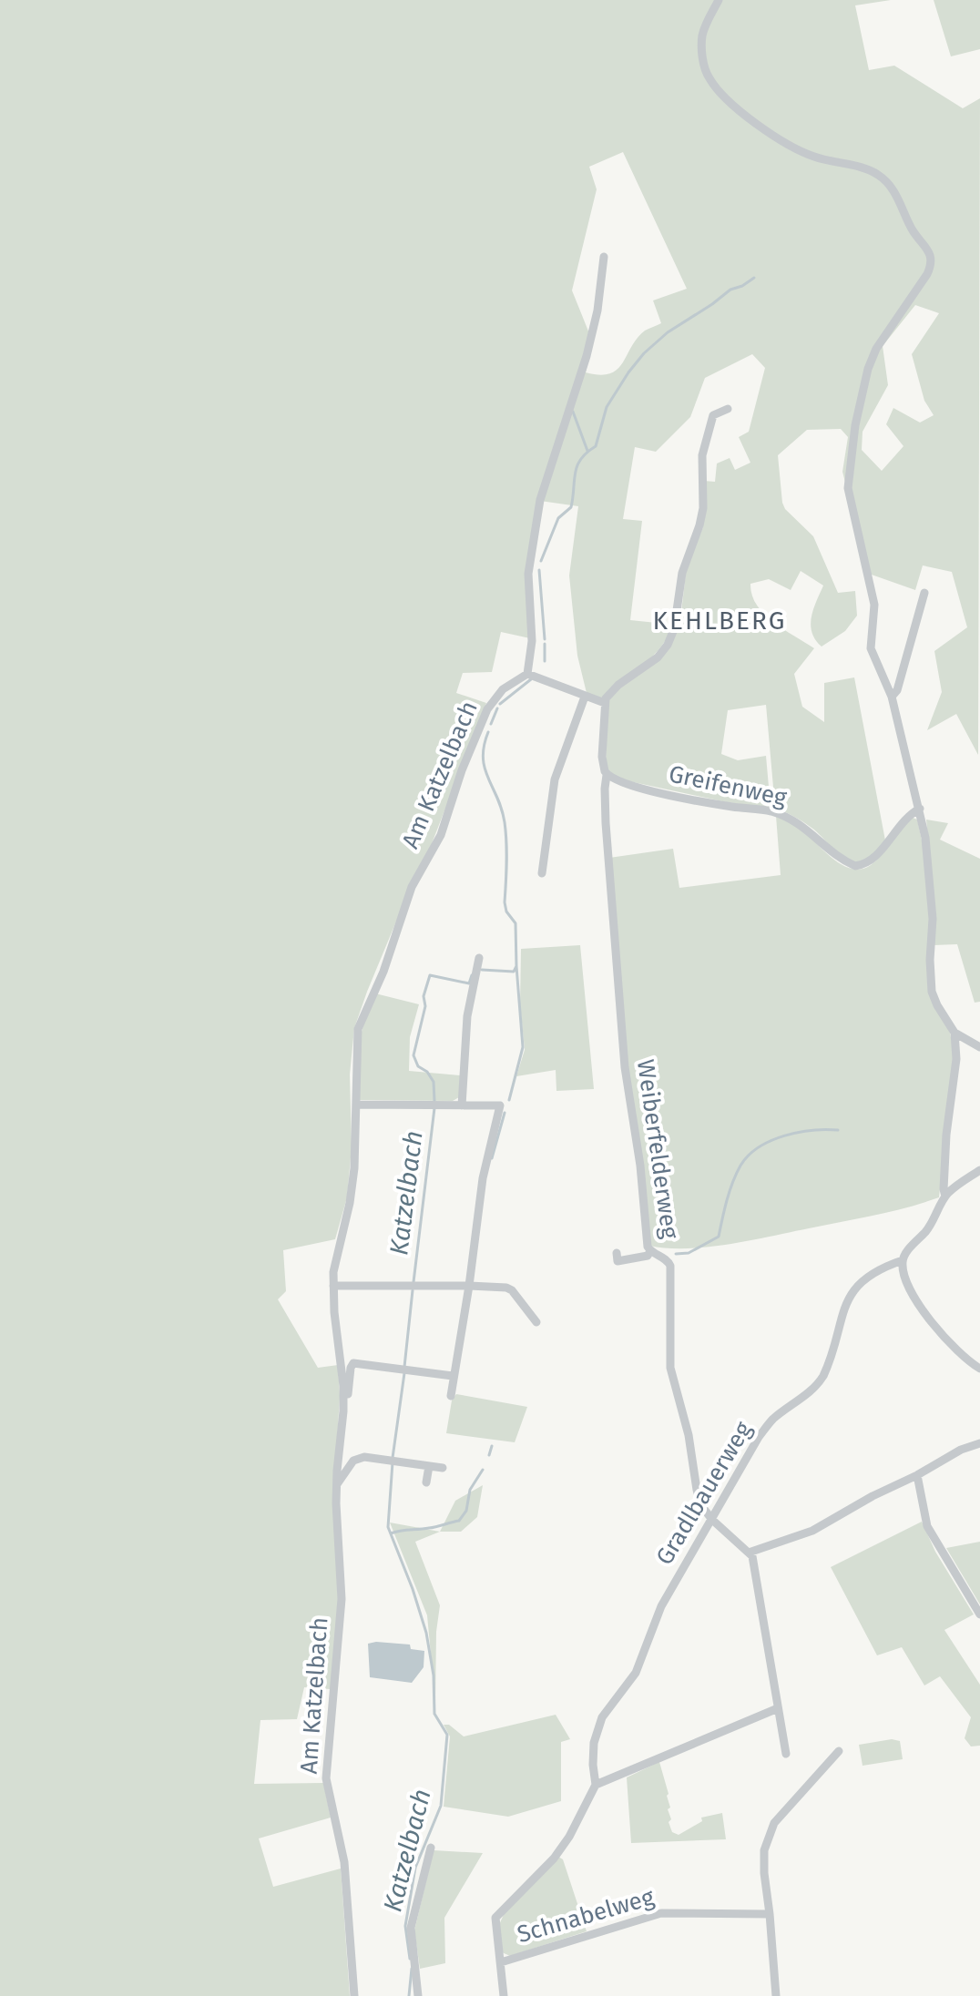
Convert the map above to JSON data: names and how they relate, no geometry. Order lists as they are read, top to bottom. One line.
{"streets":{"street":["Am Katzelbach","Greifenweg","Weiberfelderweg","Gradlbauerweg","Schnabelweg"]},"crossings":[["Greifenweg","Weiberfelderweg"],["Weiberfelderweg","Gradlbauerweg"],["Gradlbauerweg","Schnabelweg"]],"districts":["KEHLBERG"],"water":["Katzelbach"]}
